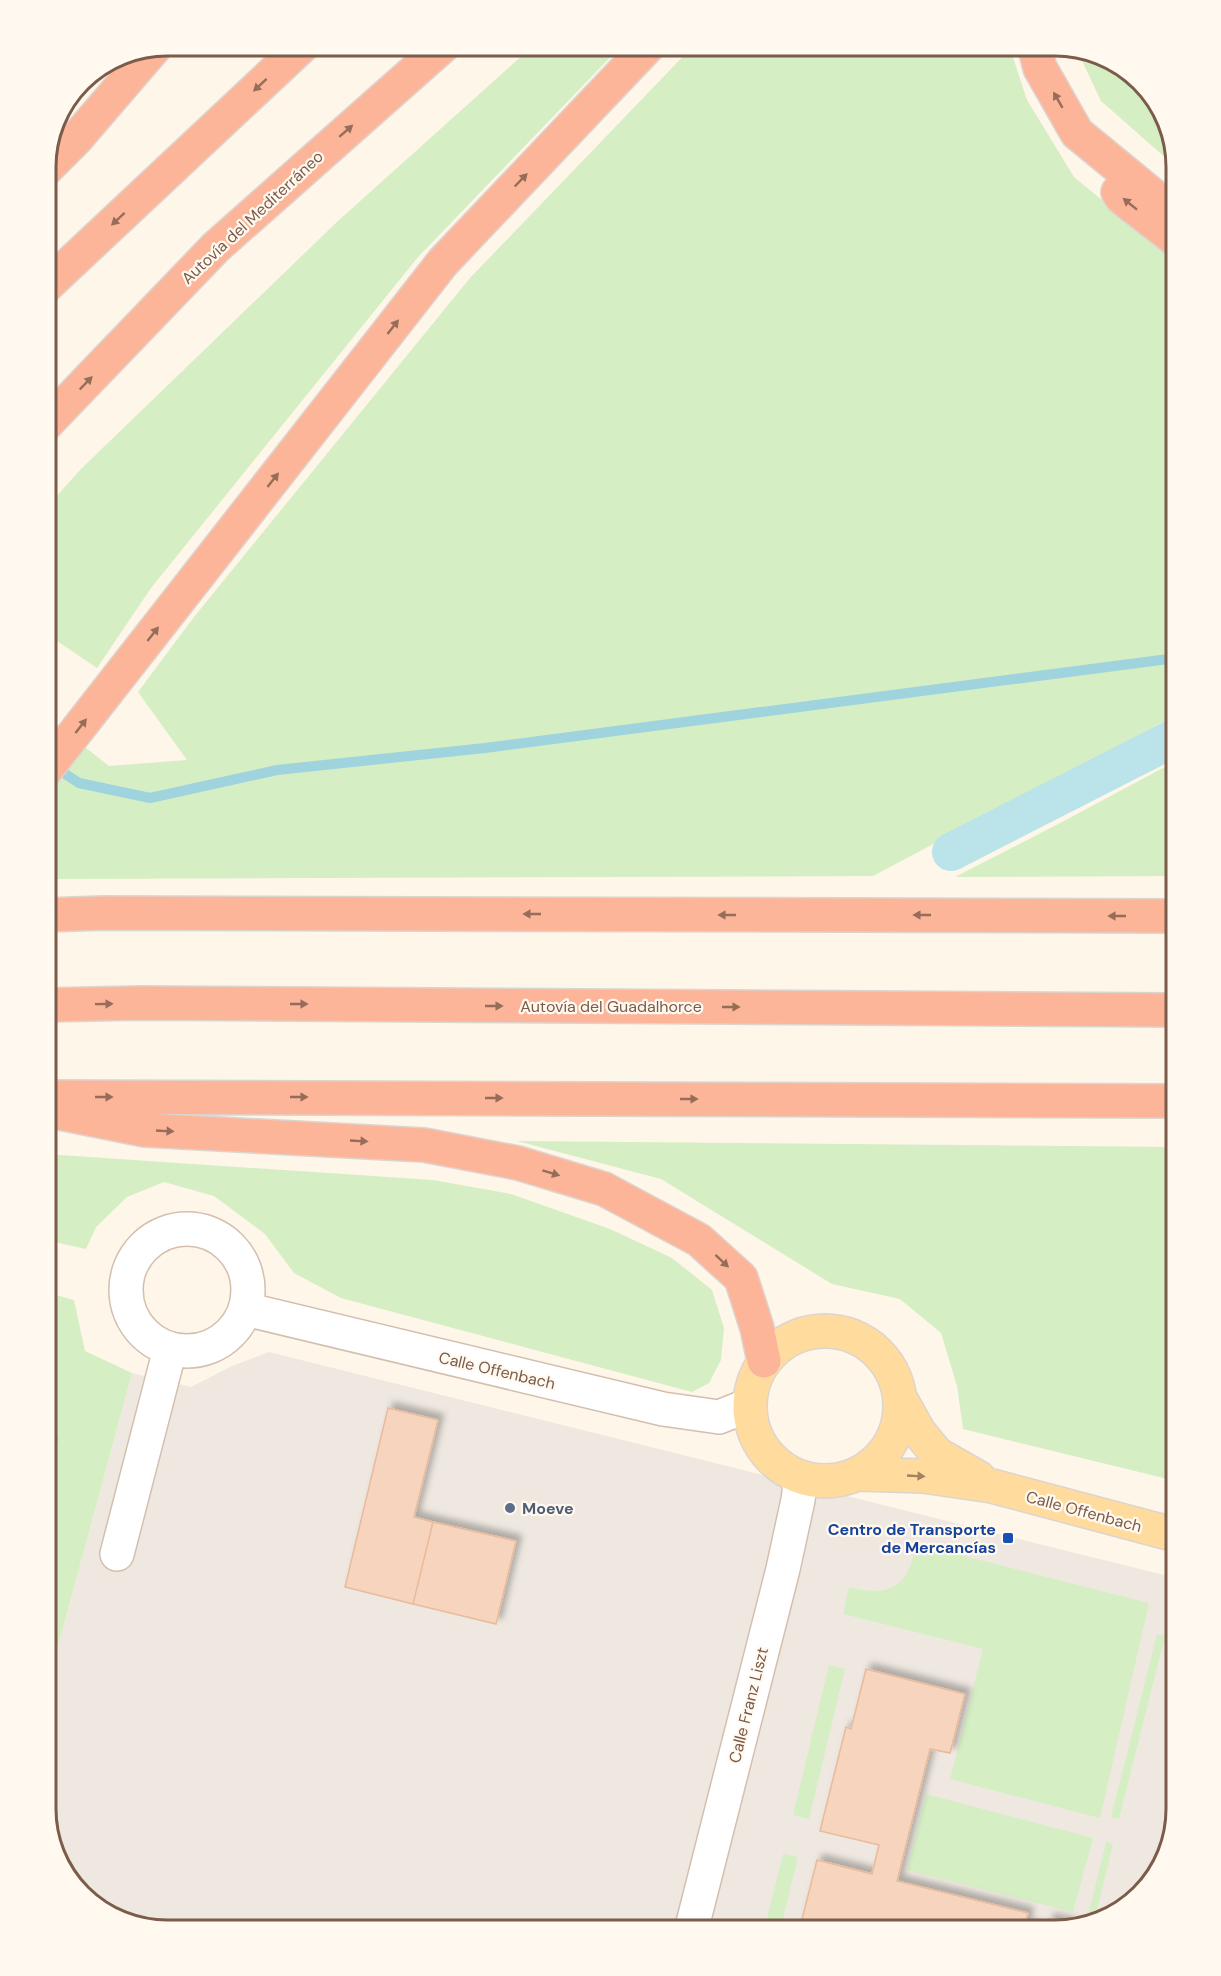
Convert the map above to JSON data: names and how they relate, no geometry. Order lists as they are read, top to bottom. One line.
{"streets":{"highway":["Autovía del Mediterráneo","Autovía del Guadalhorce"],"main road":["Calle Offenbach"],"street":["Calle Franz Liszt"]},"crossings":[["Calle Offenbach","Calle Franz Liszt"]],"places":{"other":["Moeve"],"transit":["Centro de Transporte de Mercancías"]}}
